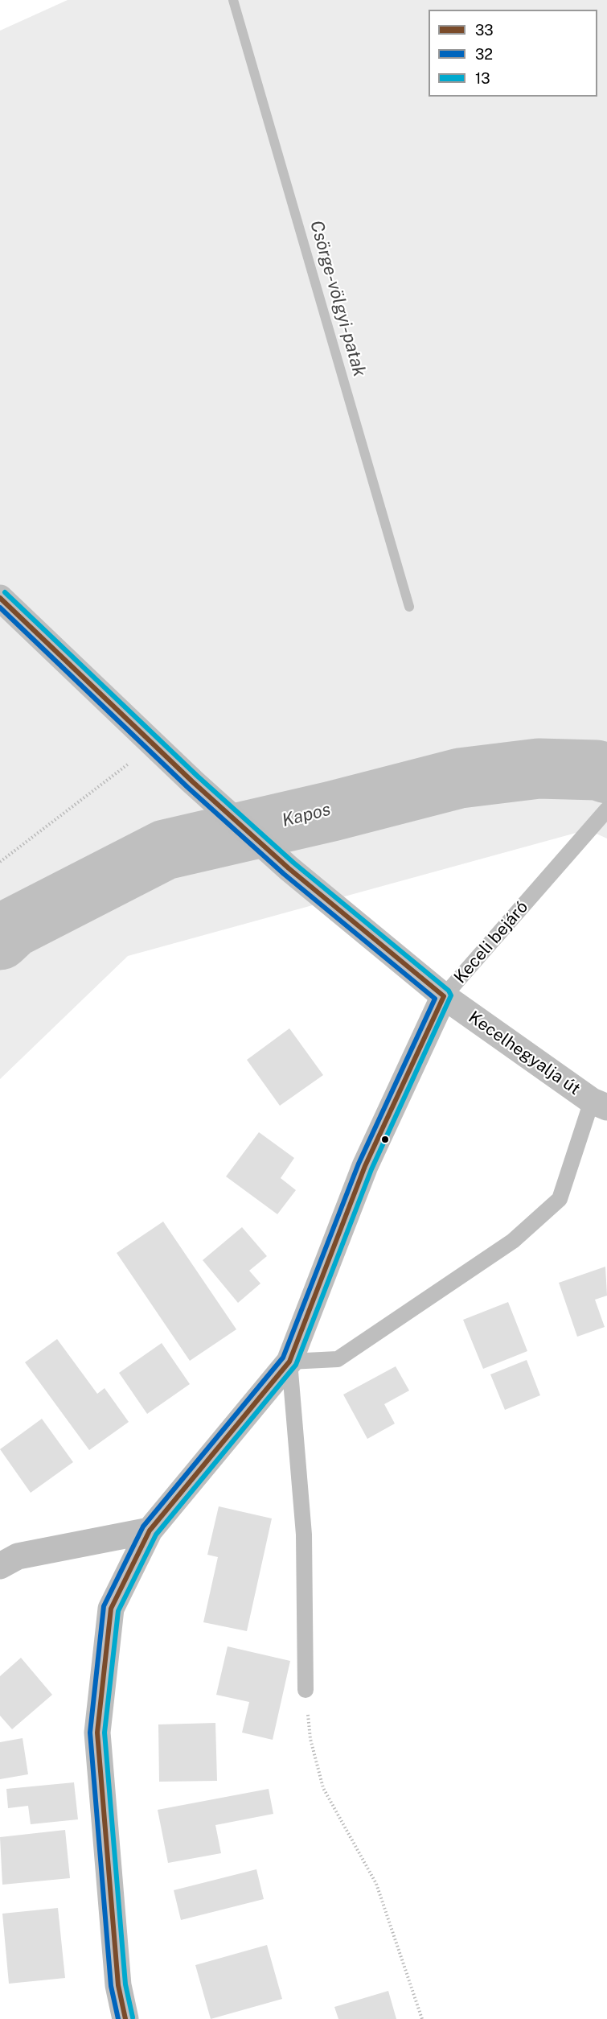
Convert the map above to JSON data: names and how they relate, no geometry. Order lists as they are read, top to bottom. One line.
{"streets":{"street":["Keceli bejáró","Kecelhegyalja út"]},"crossings":[["Keceli bejáró","Kecelhegyalja út"]],"water":["Csörge-völgyi-patak","Kapos"],"lines":["transit line 13","transit line 33","transit line 32"],"legend":["33","32","13"]}
